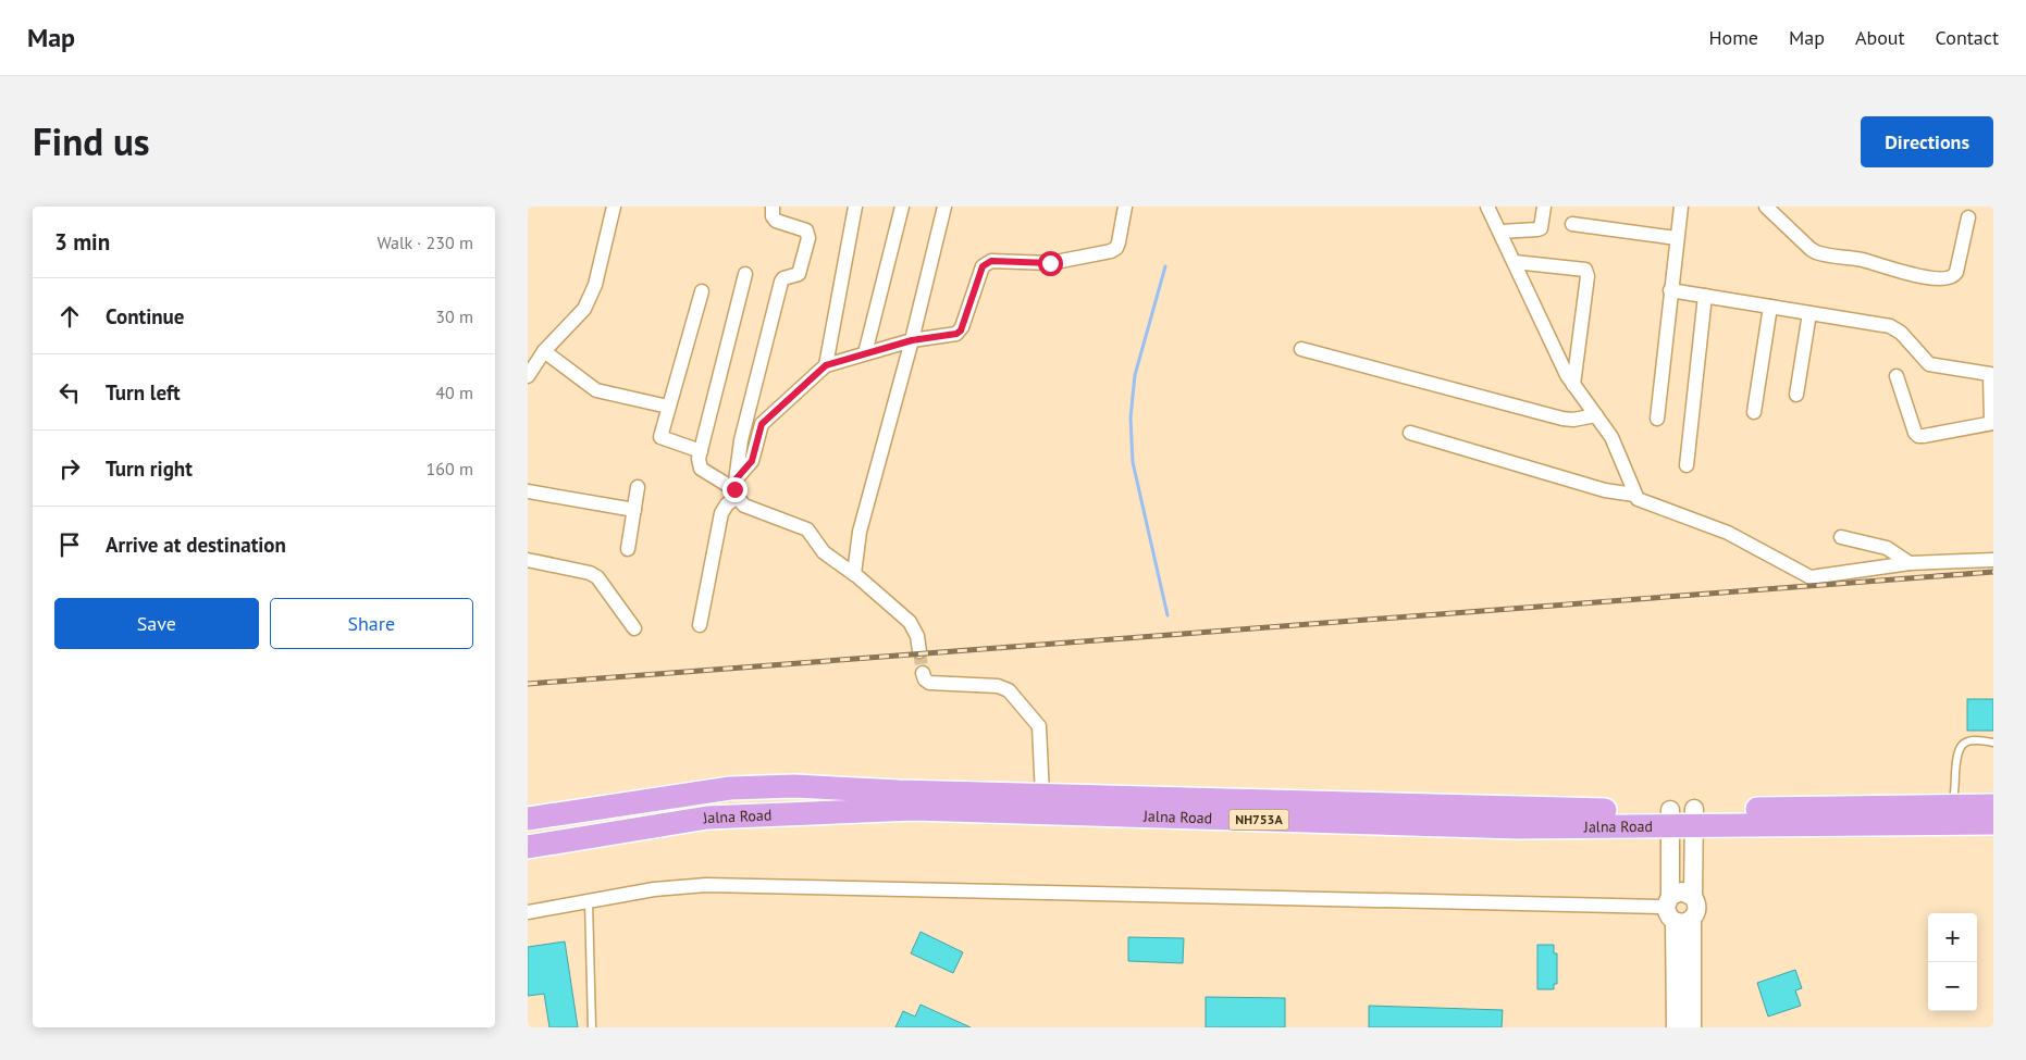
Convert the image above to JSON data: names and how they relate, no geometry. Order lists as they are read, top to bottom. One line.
{"streets":{"highway":["Jalna Road","NH753A"]},"page":{"header":"Map","nav":["Home","Map","About","Contact"],"title":"Find us","buttons":["Directions",["Save","Share"]],"heading":["3 min","Walk · 230 m"],"list":[["Continue","30 m"],["Turn left","40 m"],["Turn right","160 m"],"Arrive at destination"],"map_buttons":["+","−"]}}
